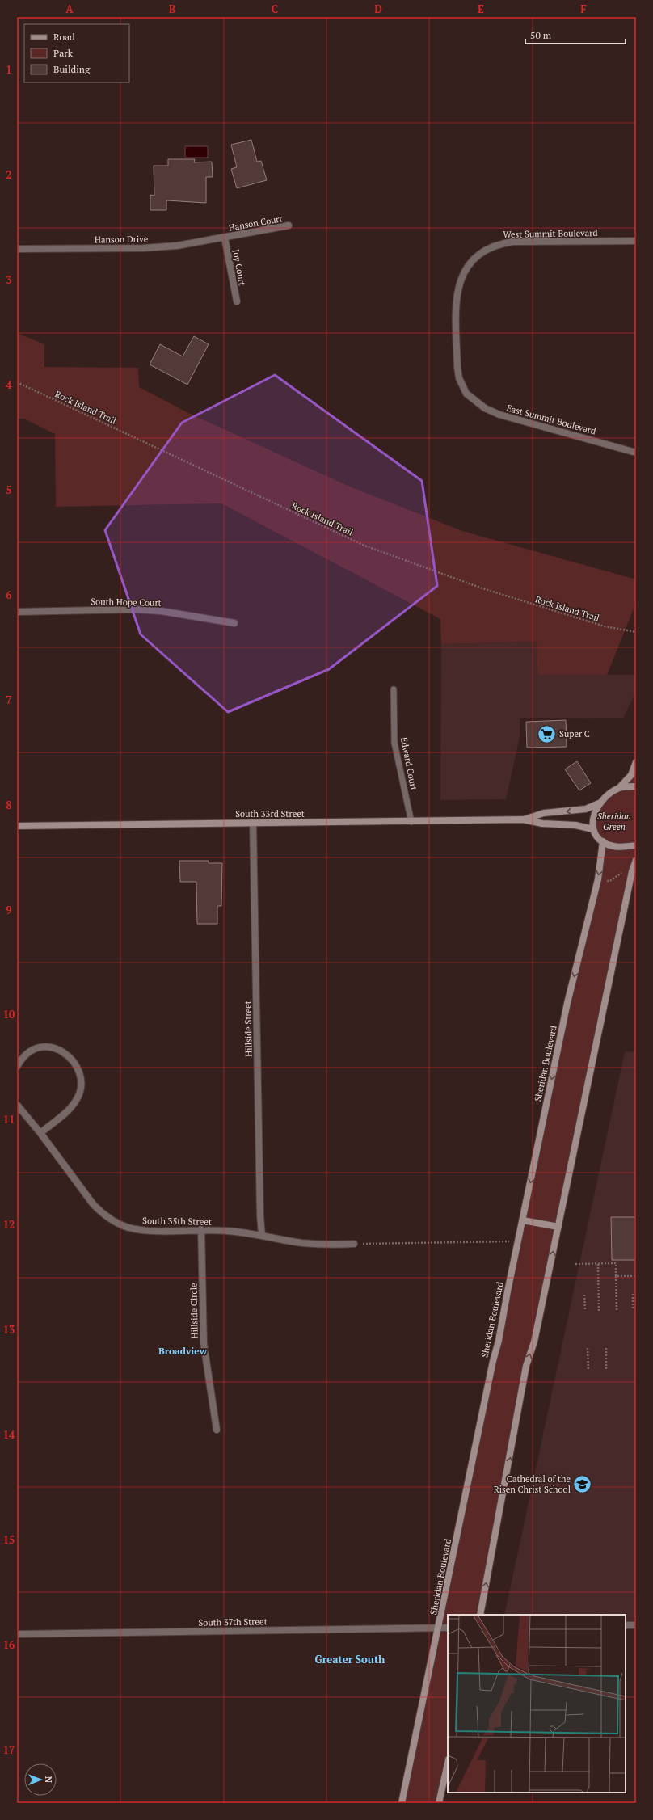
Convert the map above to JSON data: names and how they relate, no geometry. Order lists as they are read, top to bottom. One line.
{"streets":{"main road":["South 33rd Street","Sheridan Boulevard"],"street":["Hanson Court","West Summit Boulevard","Hanson Drive","Joy Court","East Summit Boulevard","South Hope Court","Hillside Street","South 35th Street","Hillside Circle","South 37th Street"],"lane":["Edward Court"],"path":["Rock Island Trail"]},"crossings":[["Hanson Court","Hanson Drive"],["Hanson Court","Joy Court"],["West Summit Boulevard","East Summit Boulevard"],["Hanson Drive","Joy Court"],["Edward Court","South 33rd Street"],["South 33rd Street","Hillside Street"],["Hillside Street","South 35th Street"],["Sheridan Boulevard","South 37th Street"],["South 35th Street","Hillside Circle"]],"districts":["Broadview","Greater South"],"parks":["Sheridan Green"],"places":{"supermarket":["Super C"],"school or university":["Cathedral of the Risen Christ School"]},"legend":["Road","Park","Building"],"scale_bar":"50 m","north":"right","grid":{"columns":["A","B","C","D","E","F"],"rows":["1","2","3","4","5","6","7","8","9","10","11","12","13","14","15","16","17"]}}
